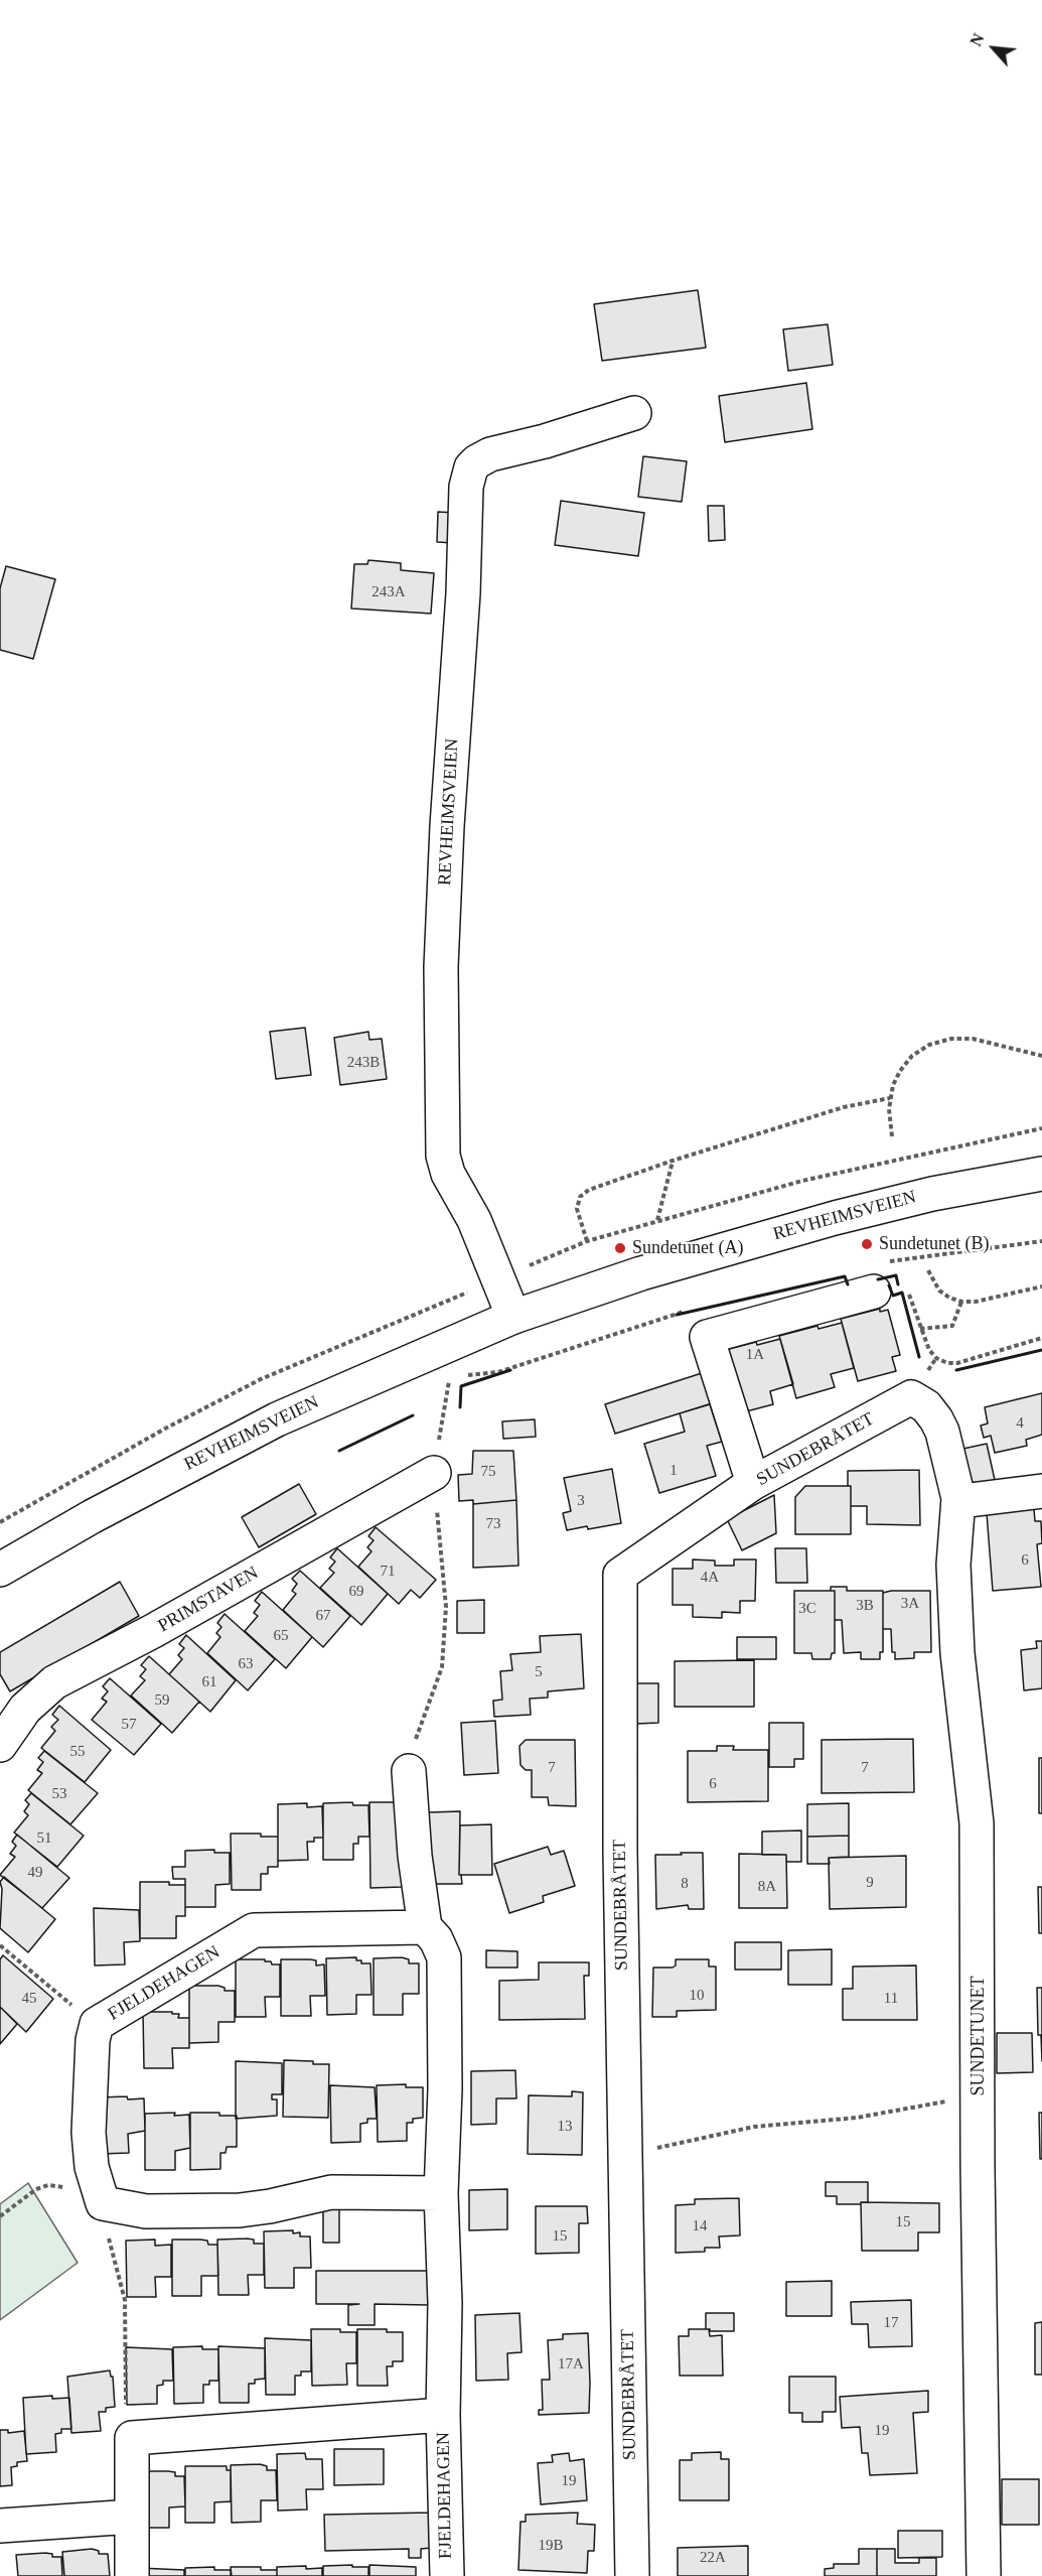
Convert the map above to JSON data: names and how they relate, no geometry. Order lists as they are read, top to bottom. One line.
{"streets":{"street":["REVHEIMSVEIEN","SUNDEBRÅTET","PRIMSTAVEN","FJELDEHAGEN","SUNDETUNET"]},"crossings":[["SUNDEBRÅTET","SUNDETUNET"]],"places":["Sundetunet (B)","Sundetunet (A)"],"house_numbers":["243A","243B","1A","4","1","75","3","73","6","71","4A","69","3A","3B","3C","67","65","63","5","61","59","57","55","7","7","6","53","51","49","9","8","8A","10","45","11","13","15","14","15","17","17A","19","19","19B","22A"],"north":"top left"}
